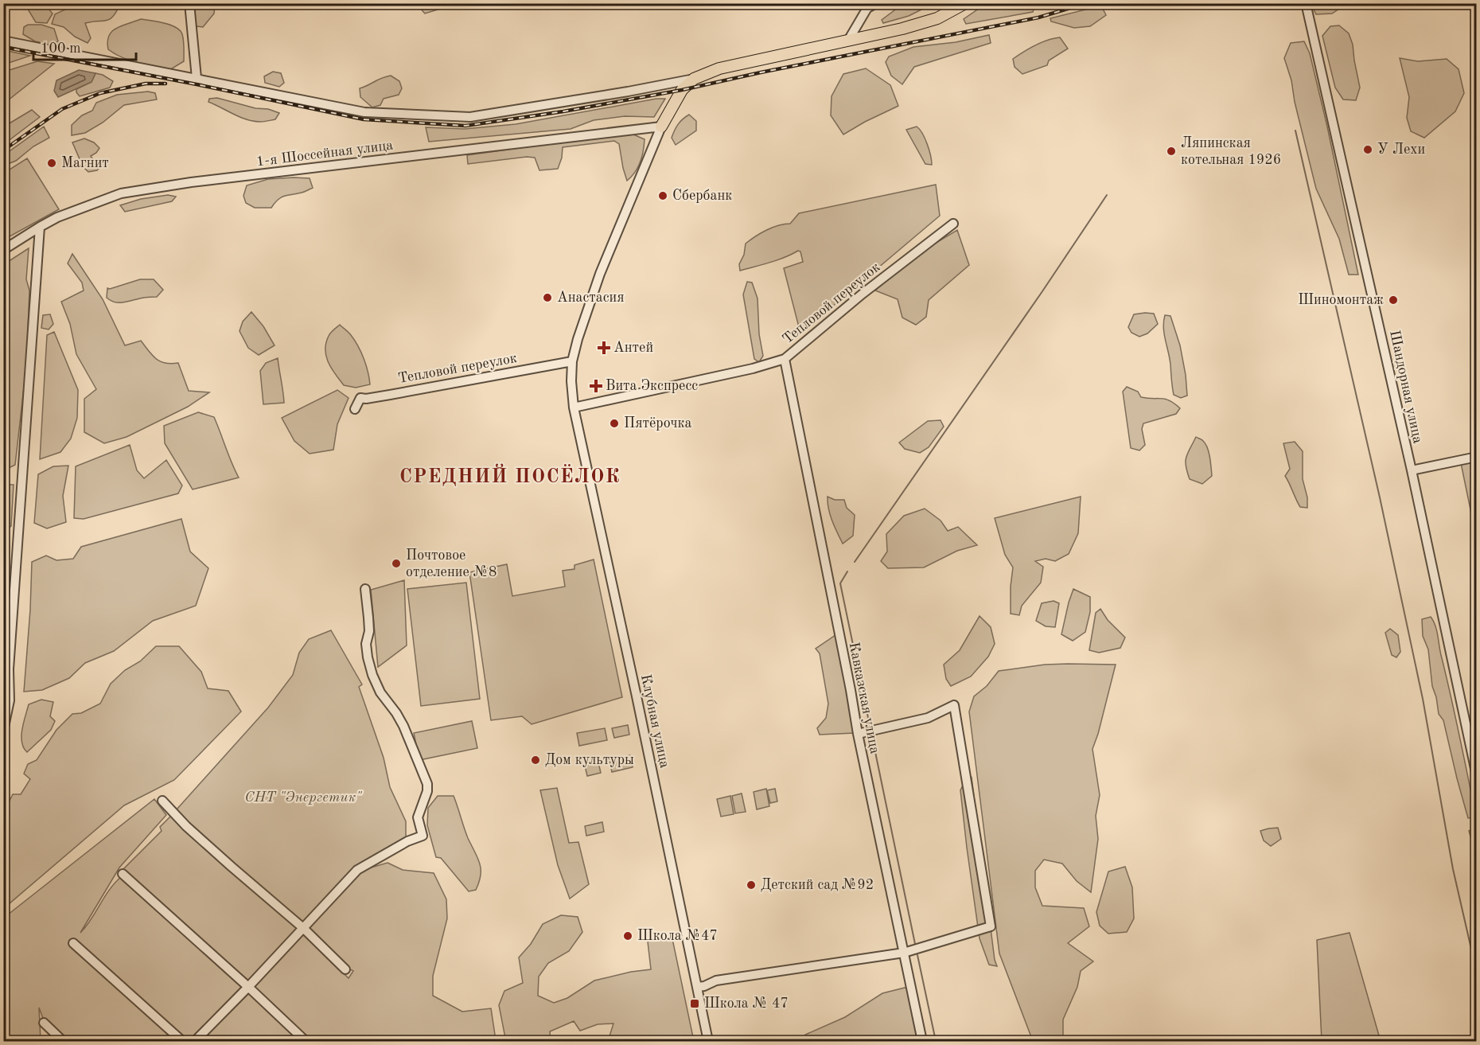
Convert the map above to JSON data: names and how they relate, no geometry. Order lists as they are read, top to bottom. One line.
{"streets":{"street":["1-я Шоссейная улица","Тепловой переулок","Шандорная улица","Кавказская улица","Клубная улица"]},"crossings":[["1-я Шоссейная улица","Клубная улица"],["Тепловой переулок","Кавказская улица"],["Тепловой переулок","Клубная улица"]],"districts":["СРЕДНИЙ ПОСЁЛОК"],"parks":["СНТ \"Энергетик\""],"places":{"other":["У Лехи","Ляпинская котельная 1926","Магнит","Сбербанк","Анастасия","Шиномонтаж","Пятёрочка","Почтовое отделение №8","Дом культуры","Детский сад №92","Школа №47"],"health":["Антей","Вита Экспресс"],"transit":["Школа № 47"]},"scale_bar":"100 m"}
